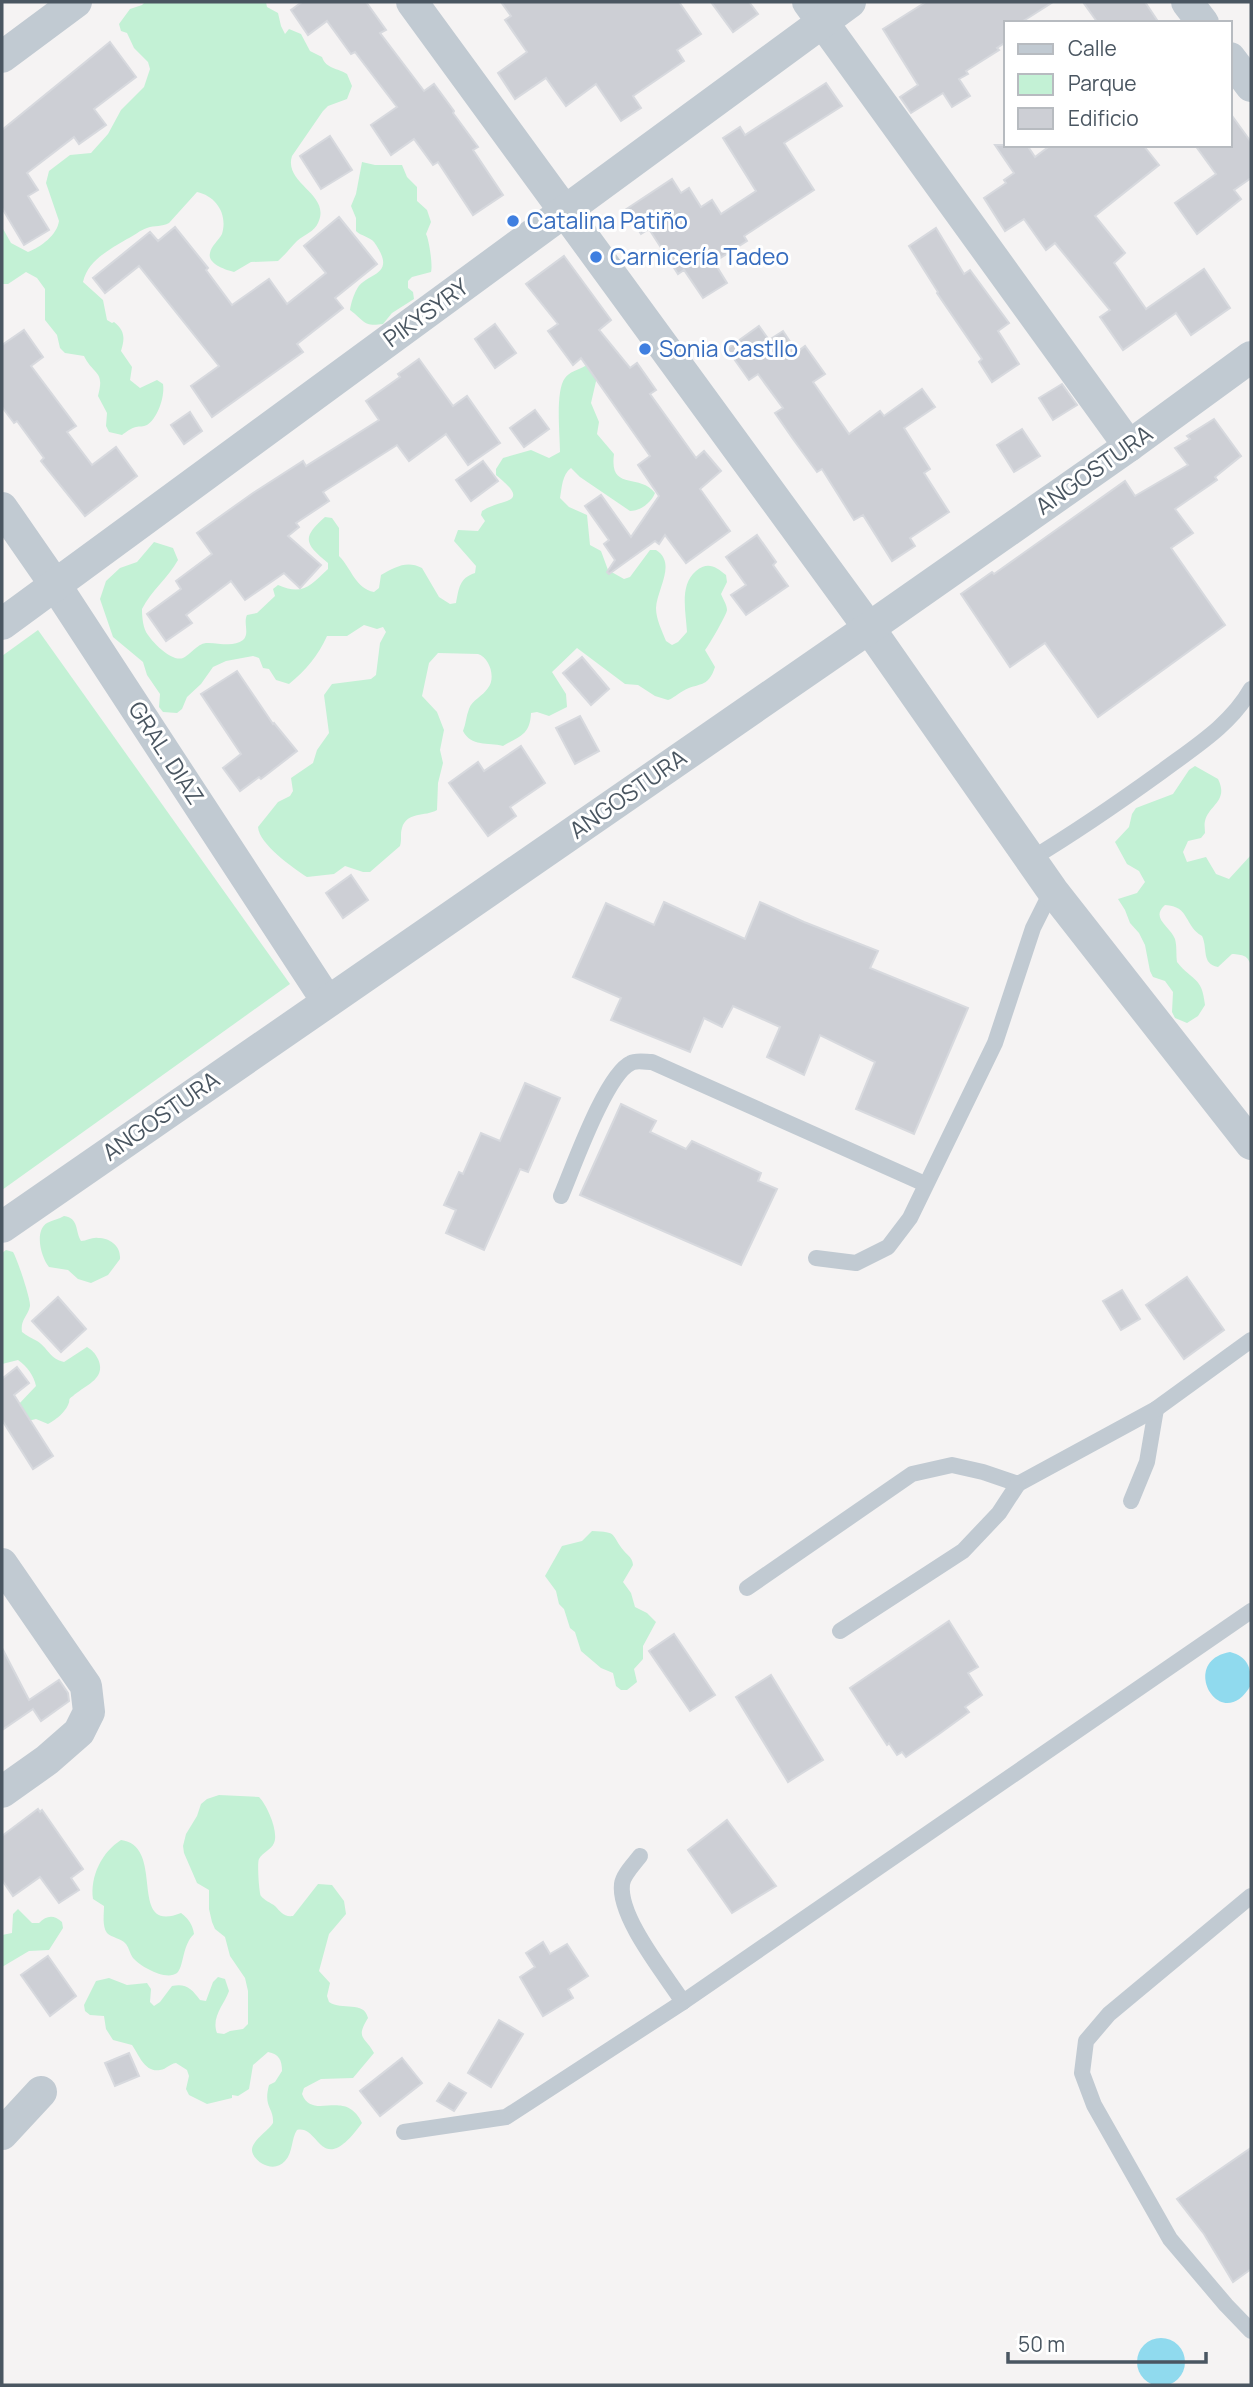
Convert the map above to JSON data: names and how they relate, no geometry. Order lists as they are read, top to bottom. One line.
{"streets":{"street":["PIKYSYRY","ANGOSTURA","GRAL. DIAZ"]},"crossings":[["PIKYSYRY","GRAL. DIAZ"],["ANGOSTURA","GRAL. DIAZ"]],"places":["Catalina Patiño","Carnicería Tadeo","Sonia Castllo"],"legend":["Calle","Parque","Edificio"],"scale_bar":"50 m"}
